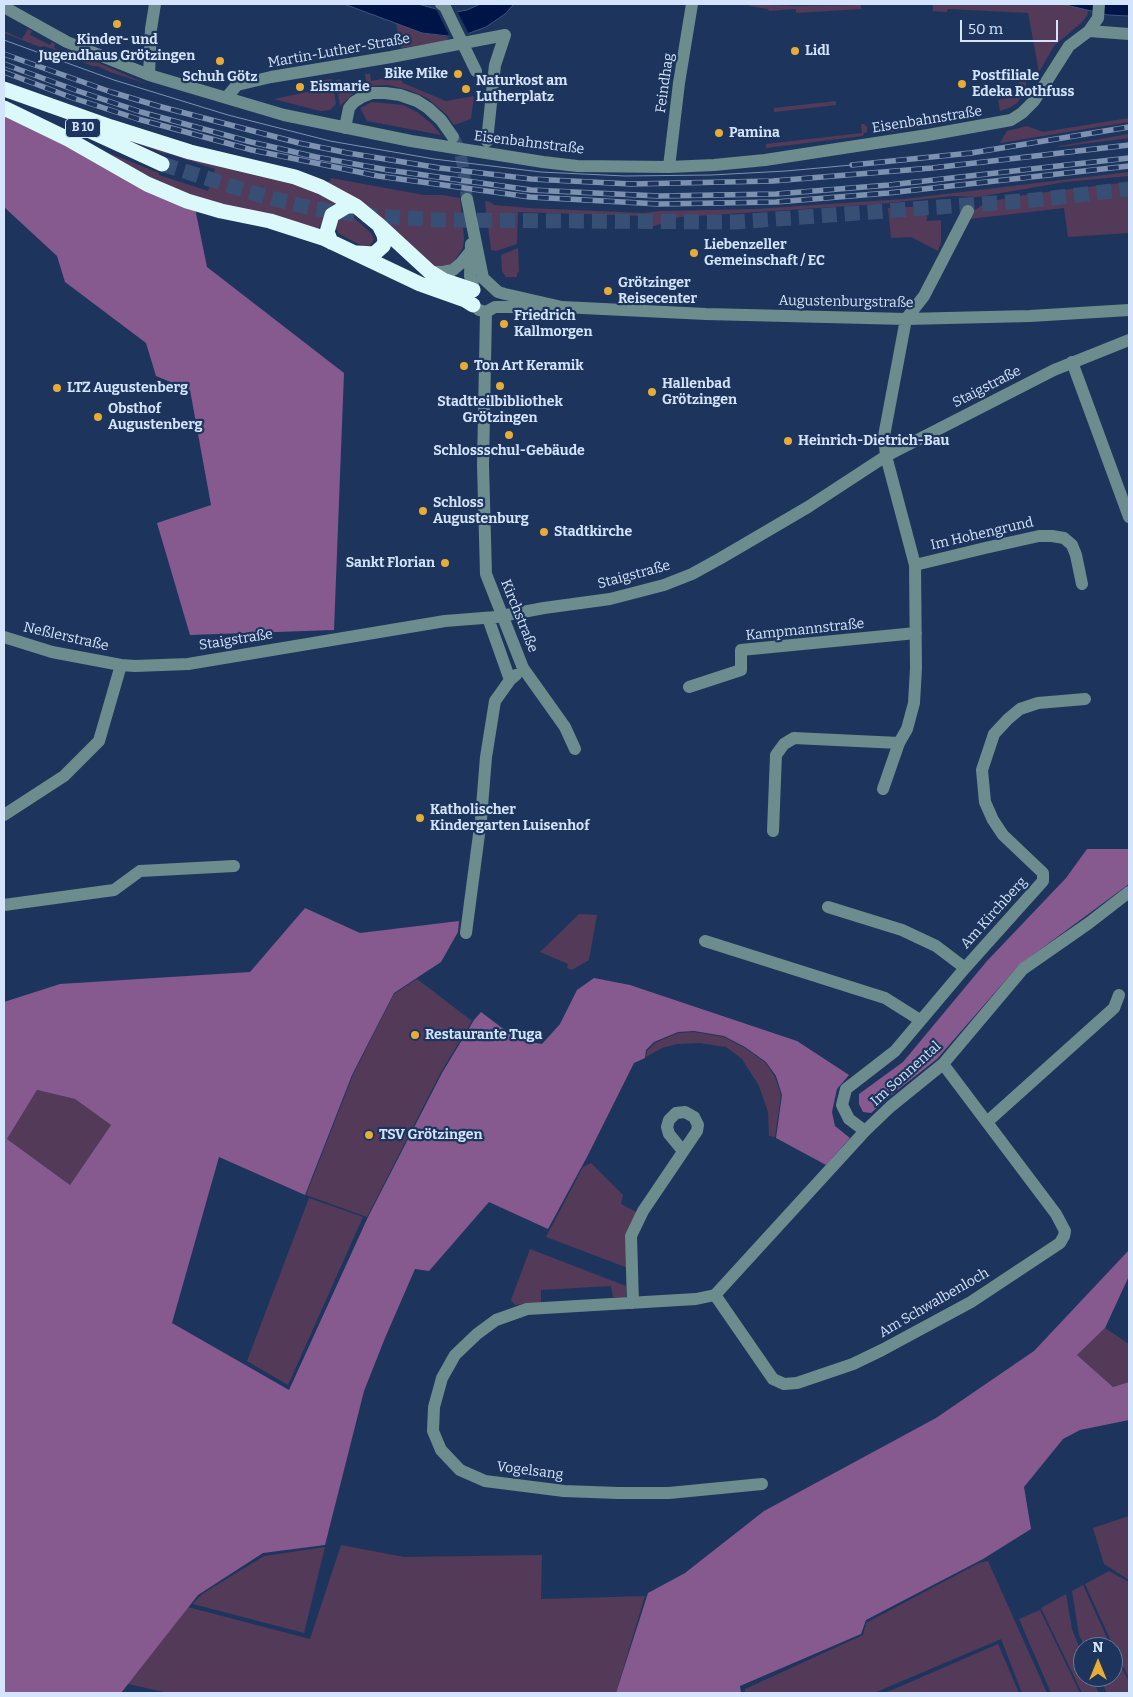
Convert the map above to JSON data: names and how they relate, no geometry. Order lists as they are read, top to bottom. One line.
{"streets":{"highway":["B 10"],"street":["Martin-Luther-Straße","Feindhag","Eisenbahnstraße","Augustenburgstraße","Staigstraße","Im Hohengrund","Kirchstraße","Kampmannstraße","Neßlerstraße","Am Kirchberg","Im Sonnental","Am Schwalbenloch","Vogelsang"]},"crossings":[["Martin-Luther-Straße","Eisenbahnstraße"],["Feindhag","Eisenbahnstraße"],["Augustenburgstraße","Kirchstraße"],["Staigstraße","Kirchstraße"],["Staigstraße","Neßlerstraße"],["Am Kirchberg","Im Sonnental"],["Im Sonnental","Am Schwalbenloch"],["Im Sonnental","Vogelsang"],["Am Schwalbenloch","Vogelsang"]],"places":["Kinder- und Jugendhaus Grötzingen","Lidl","Schuh Götz","Bike Mike","Postfiliale Edeka Rothfuss","Eismarie","Naturkost am Lutherplatz","Pamina","Liebenzeller Gemeinschaft / EC","Grötzinger Reisecenter","Friedrich Kallmorgen","Ton Art Keramik","Stadtteilbibliothek Grötzingen","LTZ Augustenberg","Hallenbad Grötzingen","Obsthof Augustenberg","Schlossschul-Gebäude","Heinrich-Dietrich-Bau","Schloss Augustenburg","Stadtkirche","Sankt Florian","Katholischer Kindergarten Luisenhof","Restaurante Tuga","TSV Grötzingen"],"scale_bar":"50 m","north":"top"}
